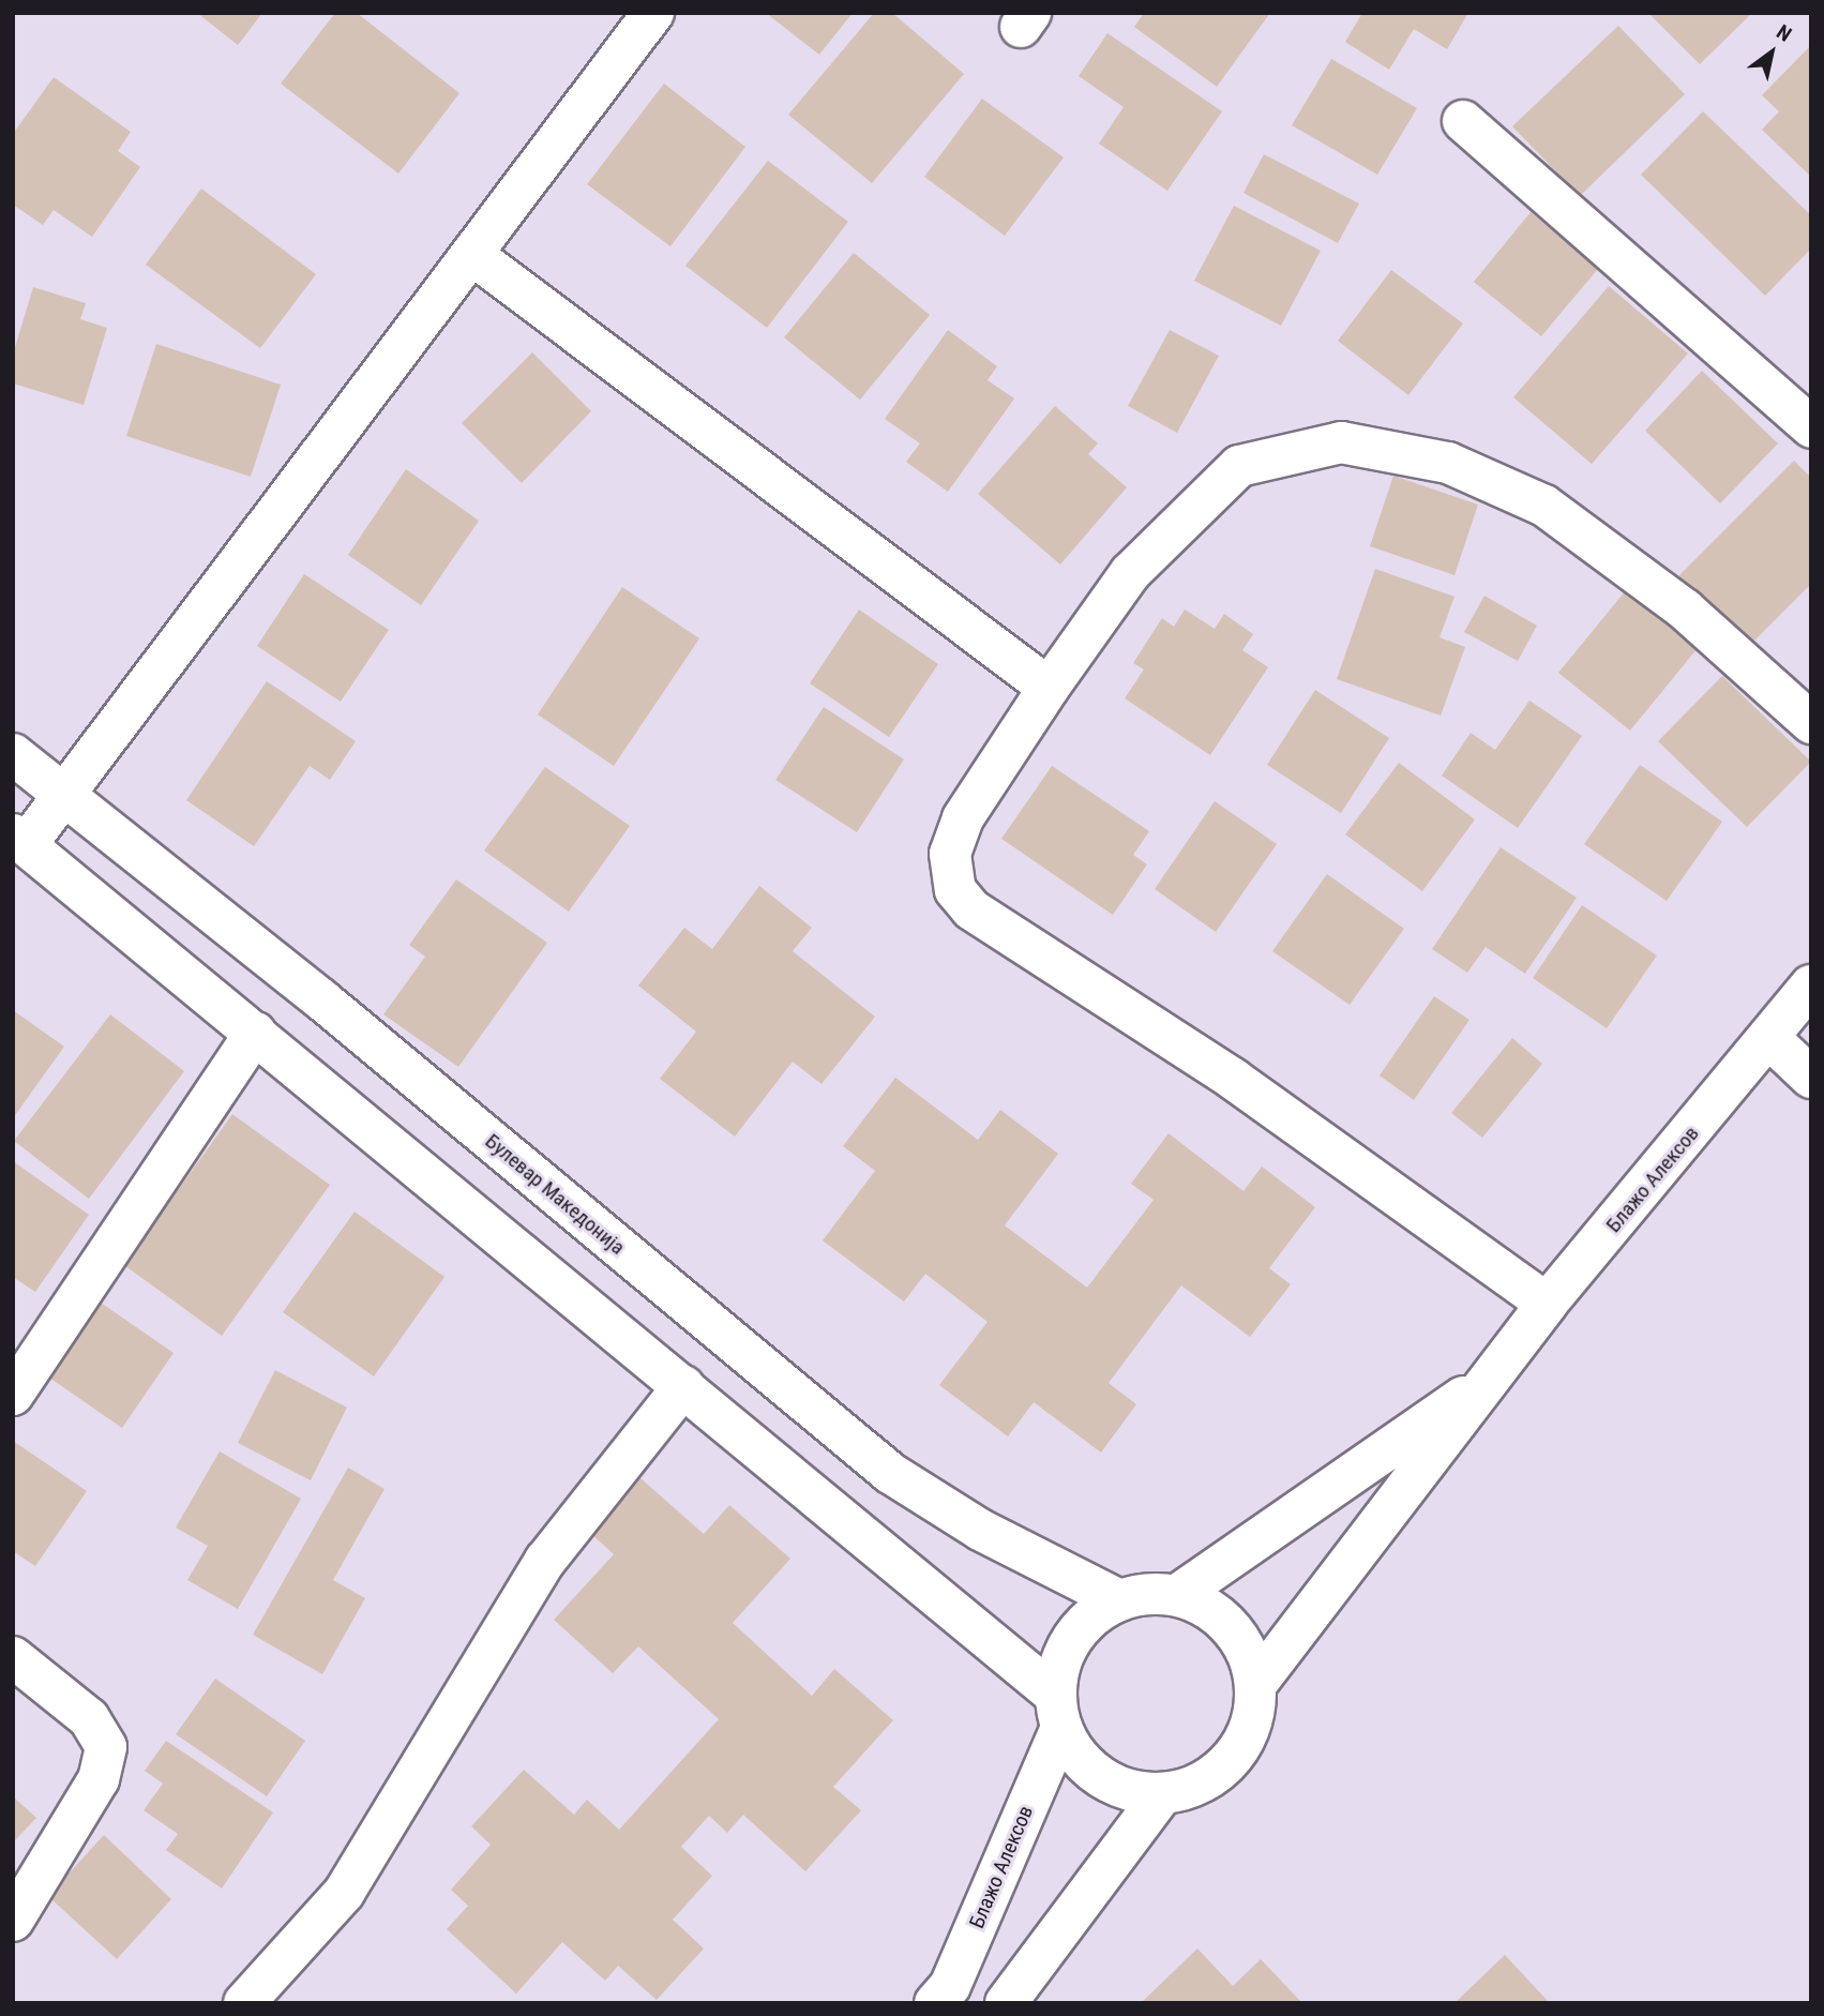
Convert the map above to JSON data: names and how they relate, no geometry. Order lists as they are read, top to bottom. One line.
{"streets":{"street":["Блажо Алексов","Булевар Македонија"]},"crossings":[["Блажо Алексов","Булевар Македонија"]],"north":"top right"}
